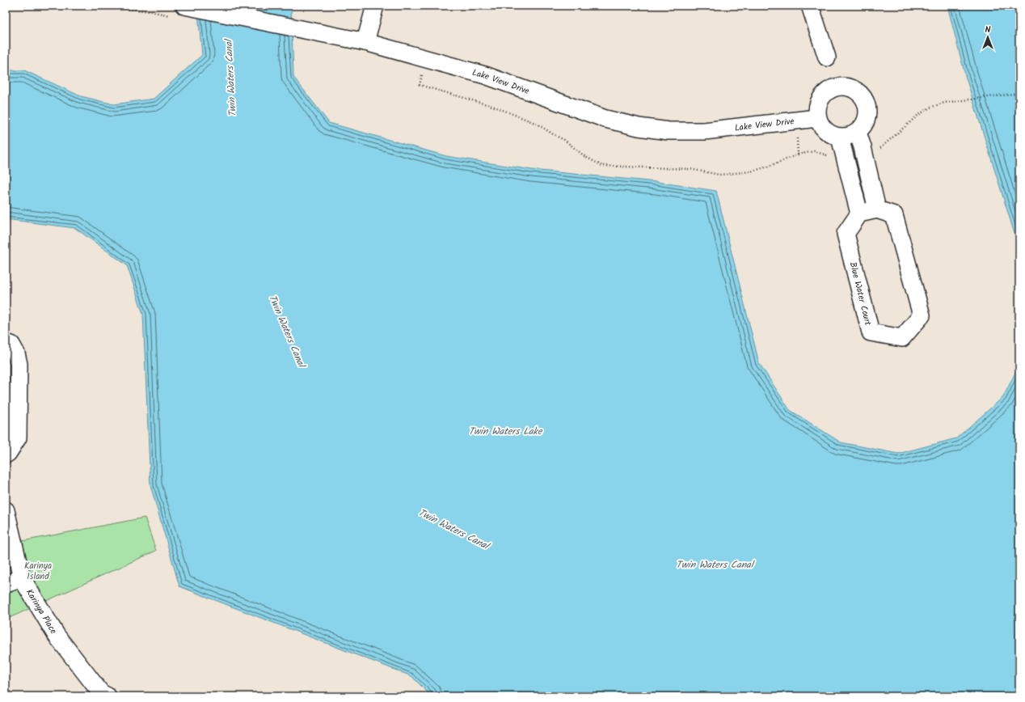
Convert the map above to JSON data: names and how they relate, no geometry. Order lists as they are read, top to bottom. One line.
{"streets":{"street":["Lake View Drive","Blue Water Court","Karinya Place"]},"water":["Twin Waters Canal","Twin Waters Lake"],"parks":["Karinya Island"],"north":"top"}
